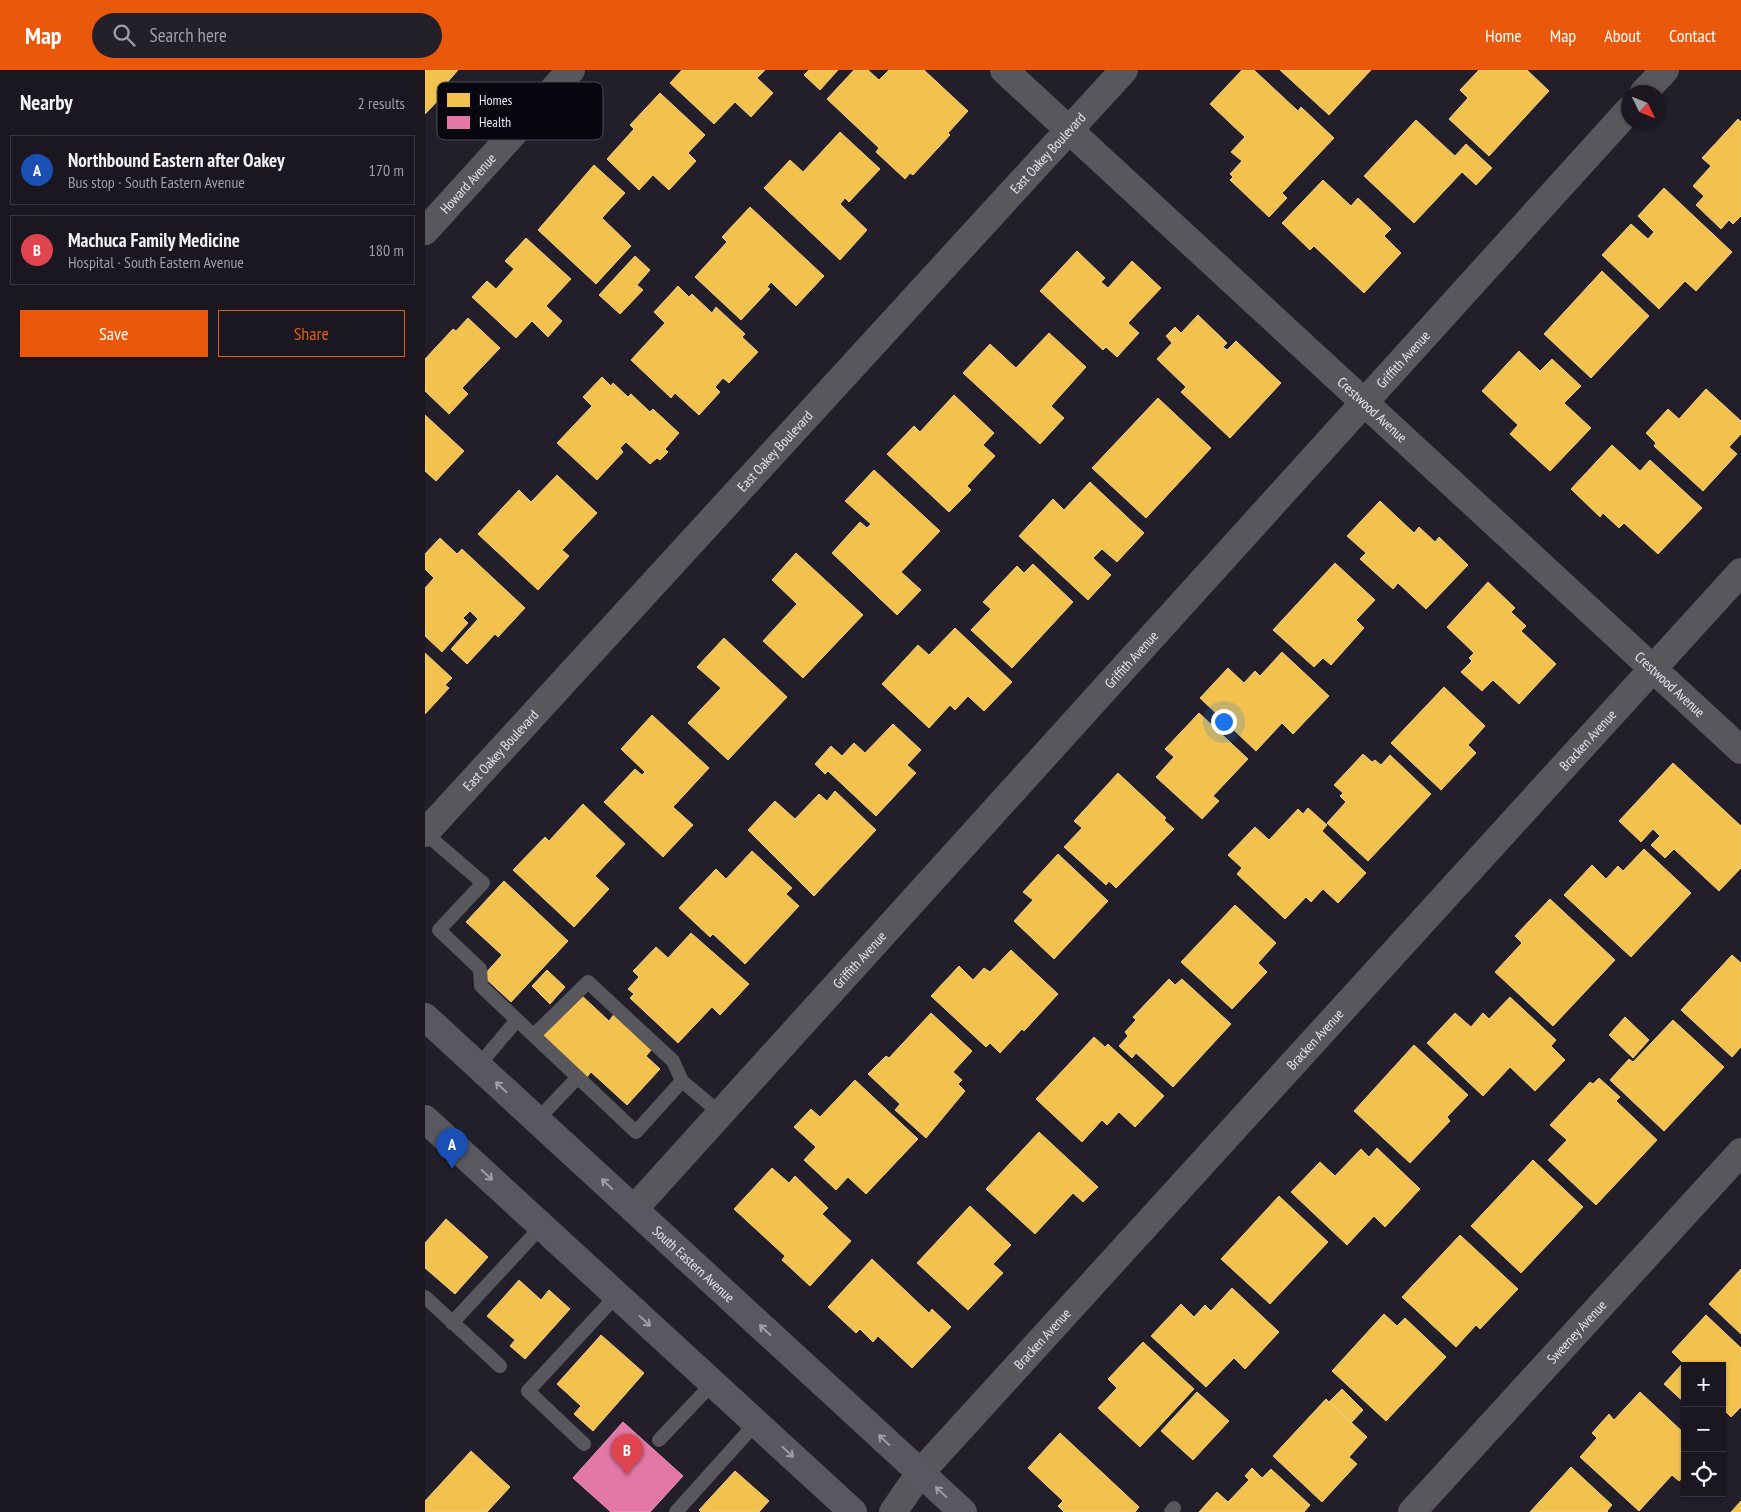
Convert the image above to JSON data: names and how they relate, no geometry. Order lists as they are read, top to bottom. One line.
{"streets":{"main road":["South Eastern Avenue"],"street":["East Oakey Boulevard","Howard Avenue","Griffith Avenue","Crestwood Avenue","Bracken Avenue","Sweeney Avenue"]},"crossings":[["East Oakey Boulevard","Crestwood Avenue"],["Griffith Avenue","Crestwood Avenue"],["Griffith Avenue","South Eastern Avenue"],["Crestwood Avenue","Bracken Avenue"],["Bracken Avenue","South Eastern Avenue"]],"legend":["Homes","Health"],"north":"bottom right","page":{"header":"Map","search":"Search here","nav":["Home","Map","About","Contact"],"heading":["Nearby","2 results"],"list":[{"mark":"A","name":"Northbound Eastern after Oakey","note":"Bus stop · South Eastern Avenue","value":"170 m"},{"mark":"B","name":"Machuca Family Medicine","note":"Hospital · South Eastern Avenue","value":"180 m"}],"buttons":["Save","Share"],"pins":["A","B"],"map_buttons":["+","−"]}}
